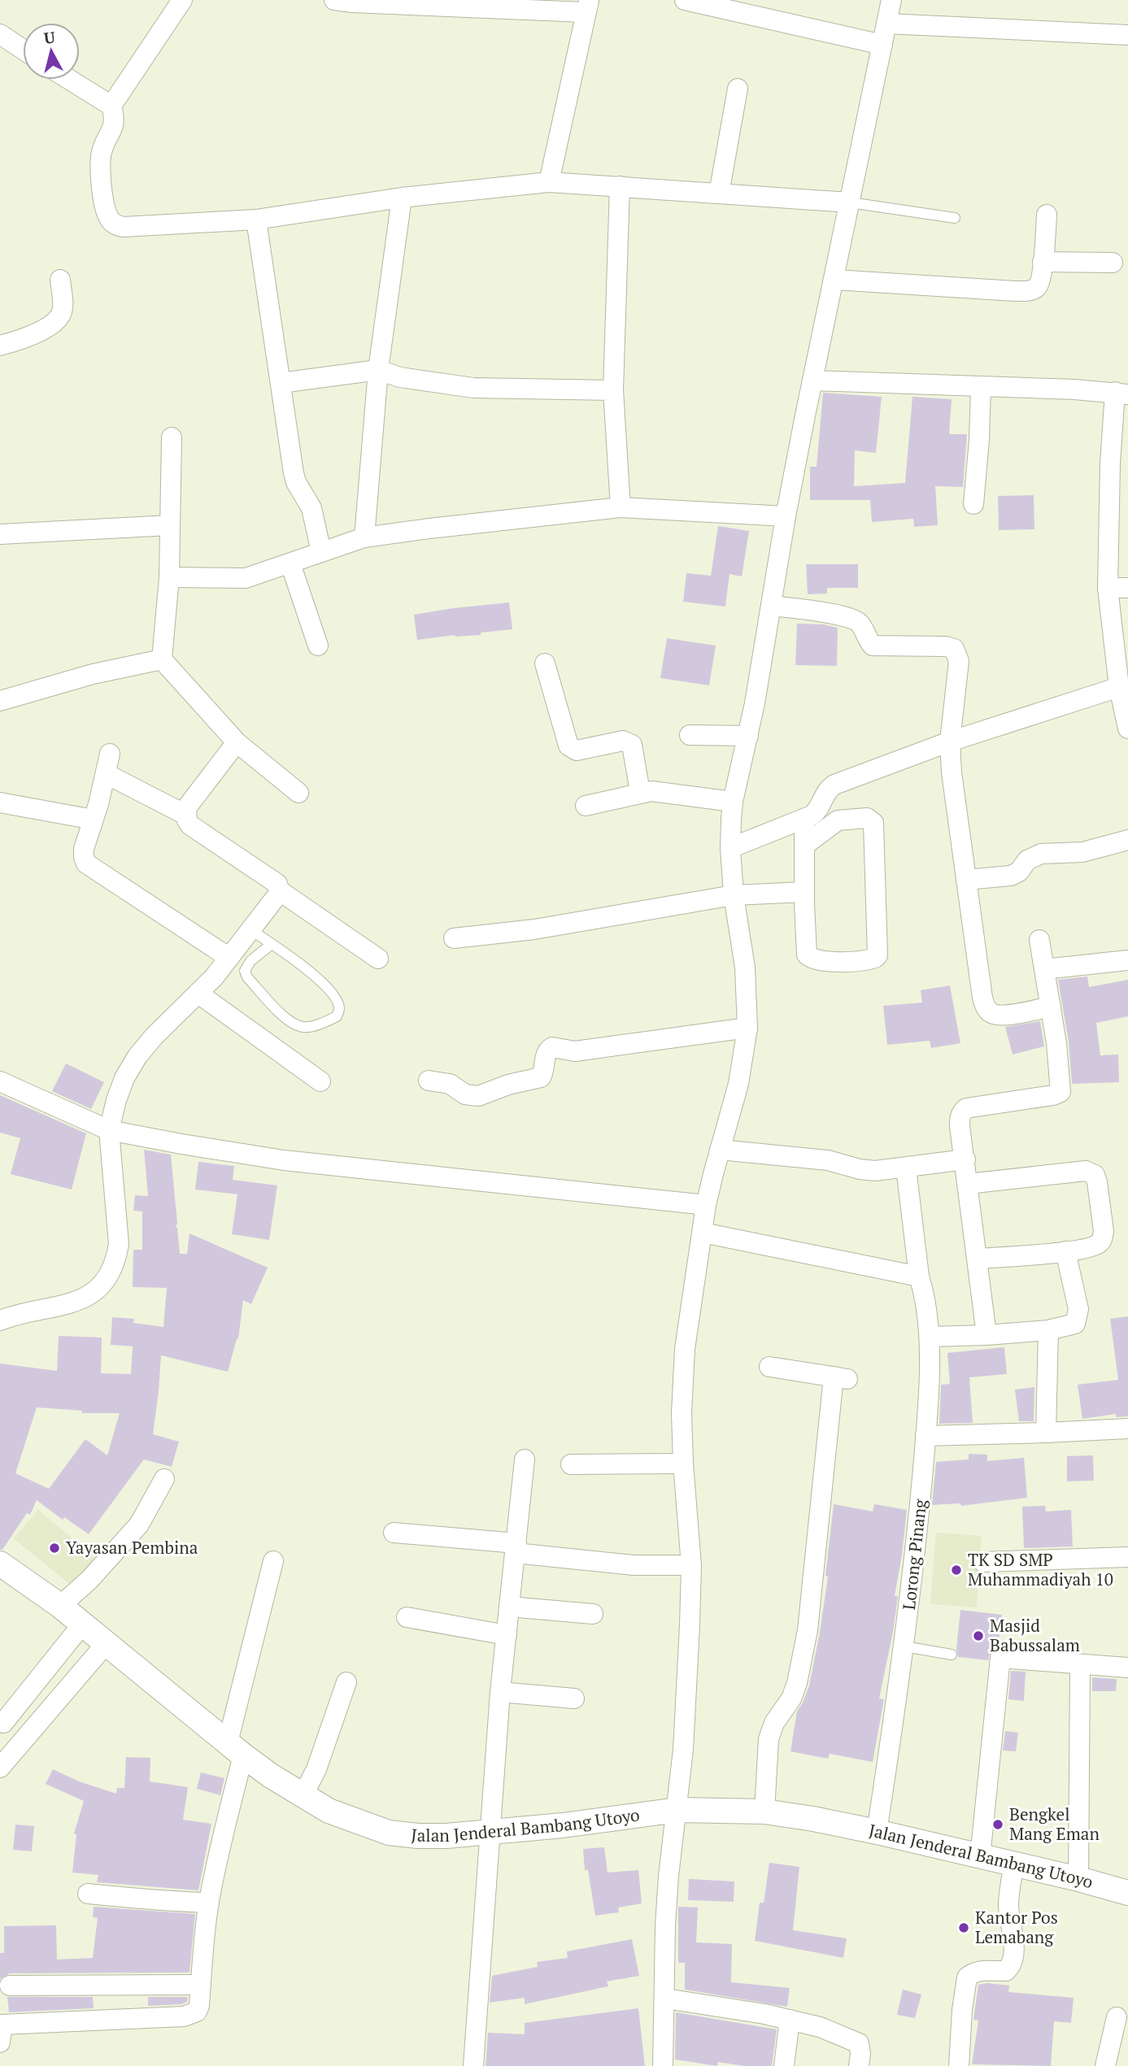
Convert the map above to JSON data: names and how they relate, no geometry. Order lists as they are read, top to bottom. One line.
{"streets":{"street":["Lorong Pinang","Jalan Jenderal Bambang Utoyo"]},"crossings":[["Lorong Pinang","Jalan Jenderal Bambang Utoyo"]],"places":["Yayasan Pembina","TK SD SMP Muhammadiyah 10","Masjid Babussalam","Bengkel Mang Eman","Kantor Pos Lemabang"],"north":"top"}
